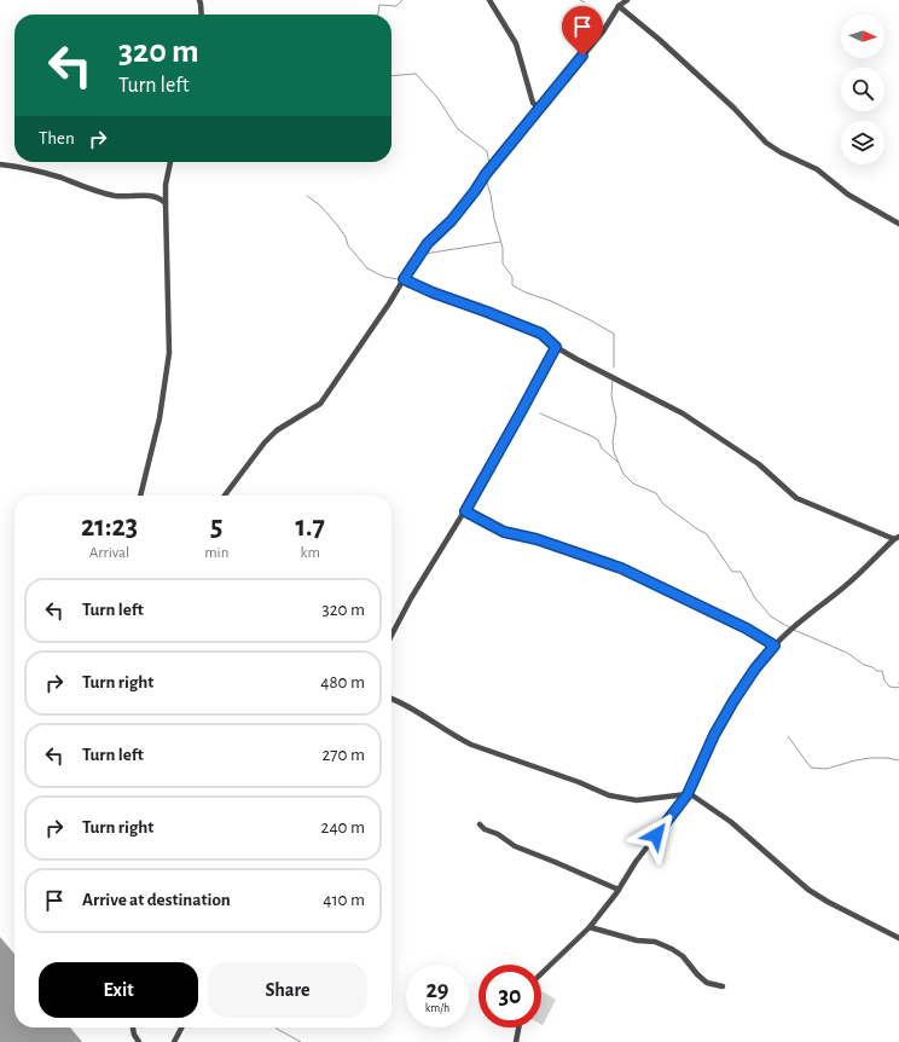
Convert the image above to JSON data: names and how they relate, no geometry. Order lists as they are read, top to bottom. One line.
{"north":"right","page":{"turn":["320 m","Turn left"],"then":"Then","eta":["21:23","Arrival","5","min","1.7","km"],"list":[{"name":"Turn left","value":"320 m"},{"name":"Turn right","value":"480 m"},{"name":"Turn left","value":"270 m"},{"name":"Turn right","value":"240 m"},{"name":"Arrive at destination","value":"410 m"}],"buttons":["Exit","Share"],"speed":"29 km/h","limit":"30"}}
